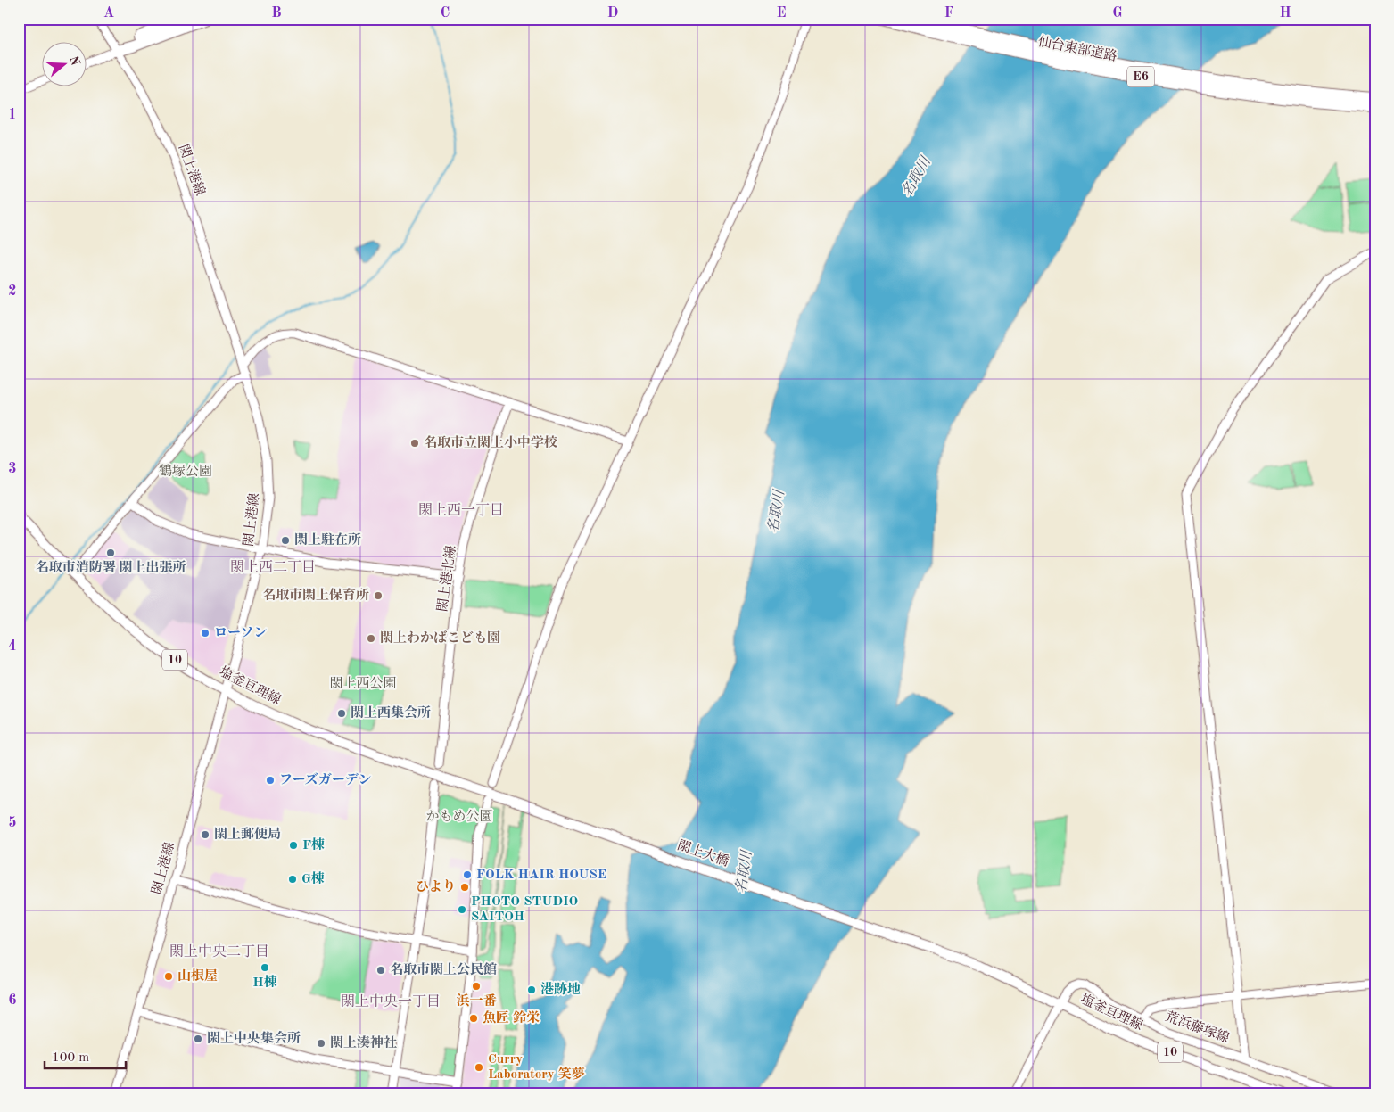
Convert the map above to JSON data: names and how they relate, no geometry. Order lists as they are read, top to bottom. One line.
{"streets":{"highway":["仙台東部道路","E6"],"main road":["10","塩釜亘理線","閖上大橋"],"street":["閖上港線","閖上港北線","荒浜藤塚線"]},"crossings":[["閖上港線","塩釜亘理線"],["塩釜亘理線","閖上大橋"],["塩釜亘理線","荒浜藤塚線"]],"districts":["閖上西一丁目","閖上西二丁目","閖上中央二丁目","閖上中央一丁目"],"water":["名取川"],"parks":["鶴塚公園","閖上西公園","かもめ公園"],"places":["名取市立閖上小中学校","閖上駐在所","名取市消防署 閖上出張所","名取市閖上保育所","ローソン","閖上わかばこども園","閖上西集会所","フーズガーデン","閖上郵便局","F棟","FOLK HAIR HOUSE","G棟","ひより","PHOTO STUDIO SAITOH","H棟","名取市閖上公民館","山根屋","浜一番","港跡地","魚匠 鈴栄","閖上中央集会所","閖上湊神社","Curry Laboratory 笑夢"],"scale_bar":"100 m","north":"right","grid":{"columns":["A","B","C","D","E","F","G","H"],"rows":["1","2","3","4","5","6"]}}
